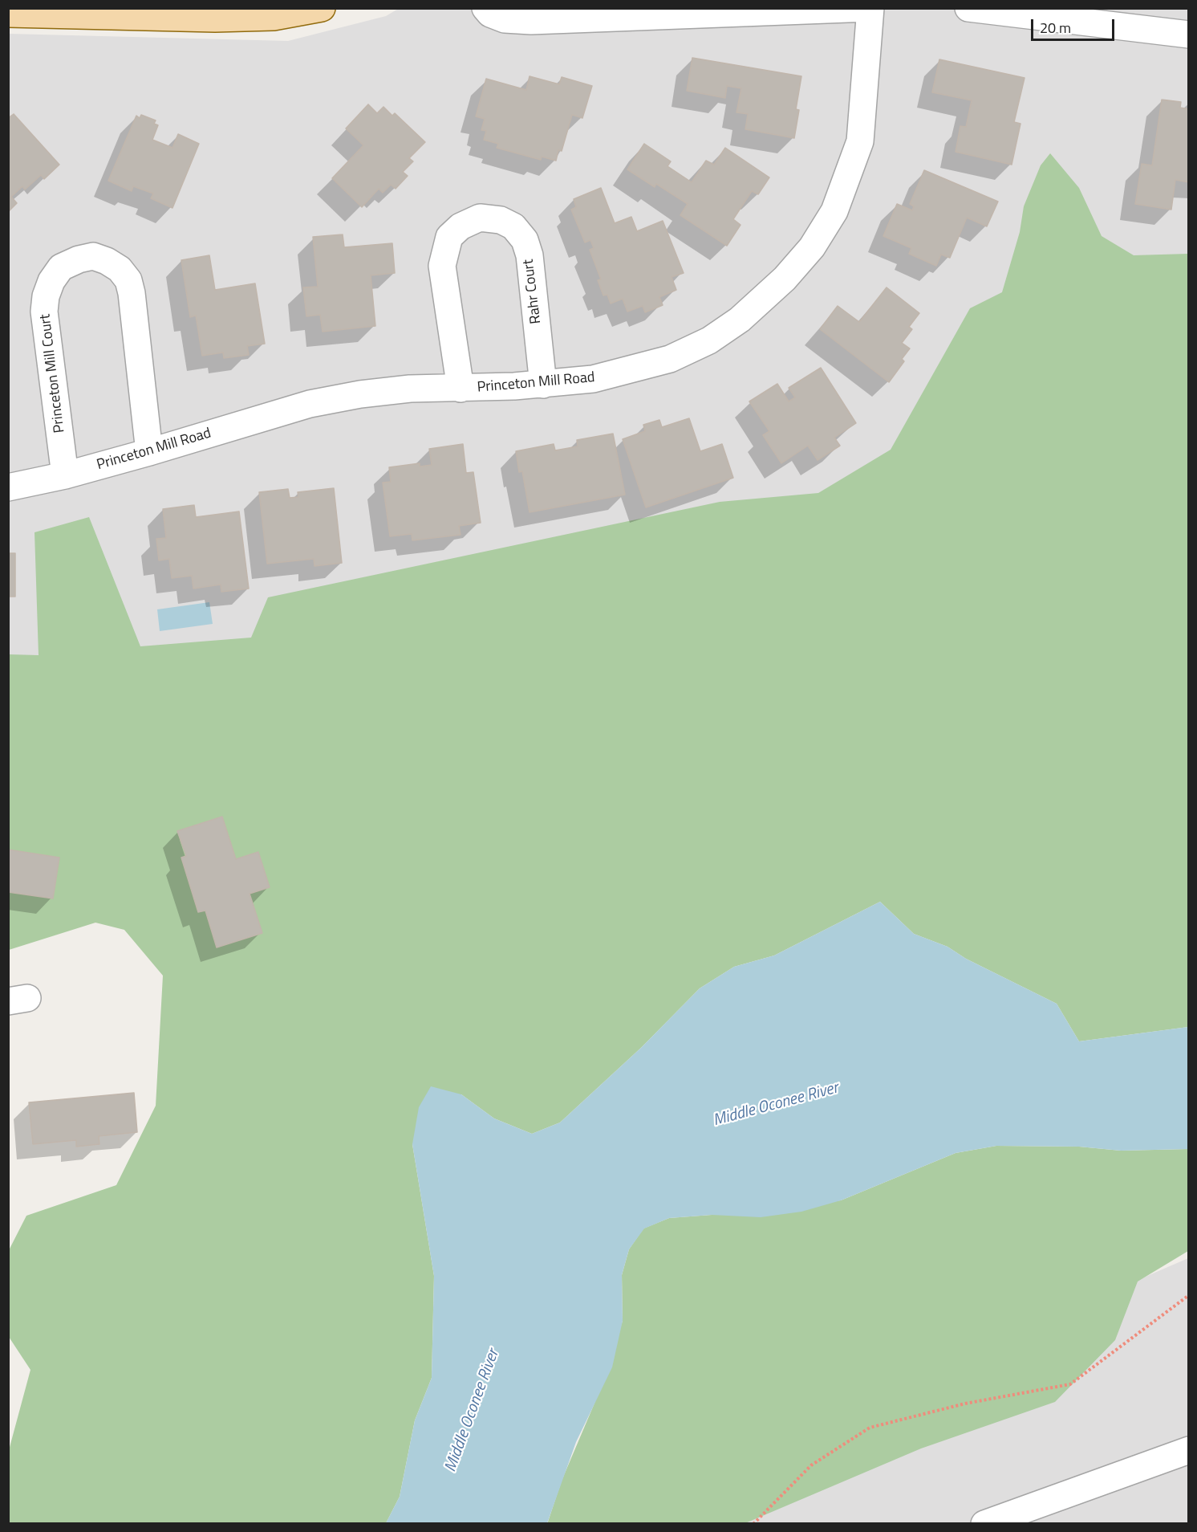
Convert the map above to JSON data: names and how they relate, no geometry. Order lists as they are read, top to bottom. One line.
{"streets":{"street":["Rahr Court","Princeton Mill Court","Princeton Mill Road"]},"crossings":[["Rahr Court","Princeton Mill Road"],["Princeton Mill Court","Princeton Mill Road"]],"water":["Middle Oconee River"],"scale_bar":"20 m"}
